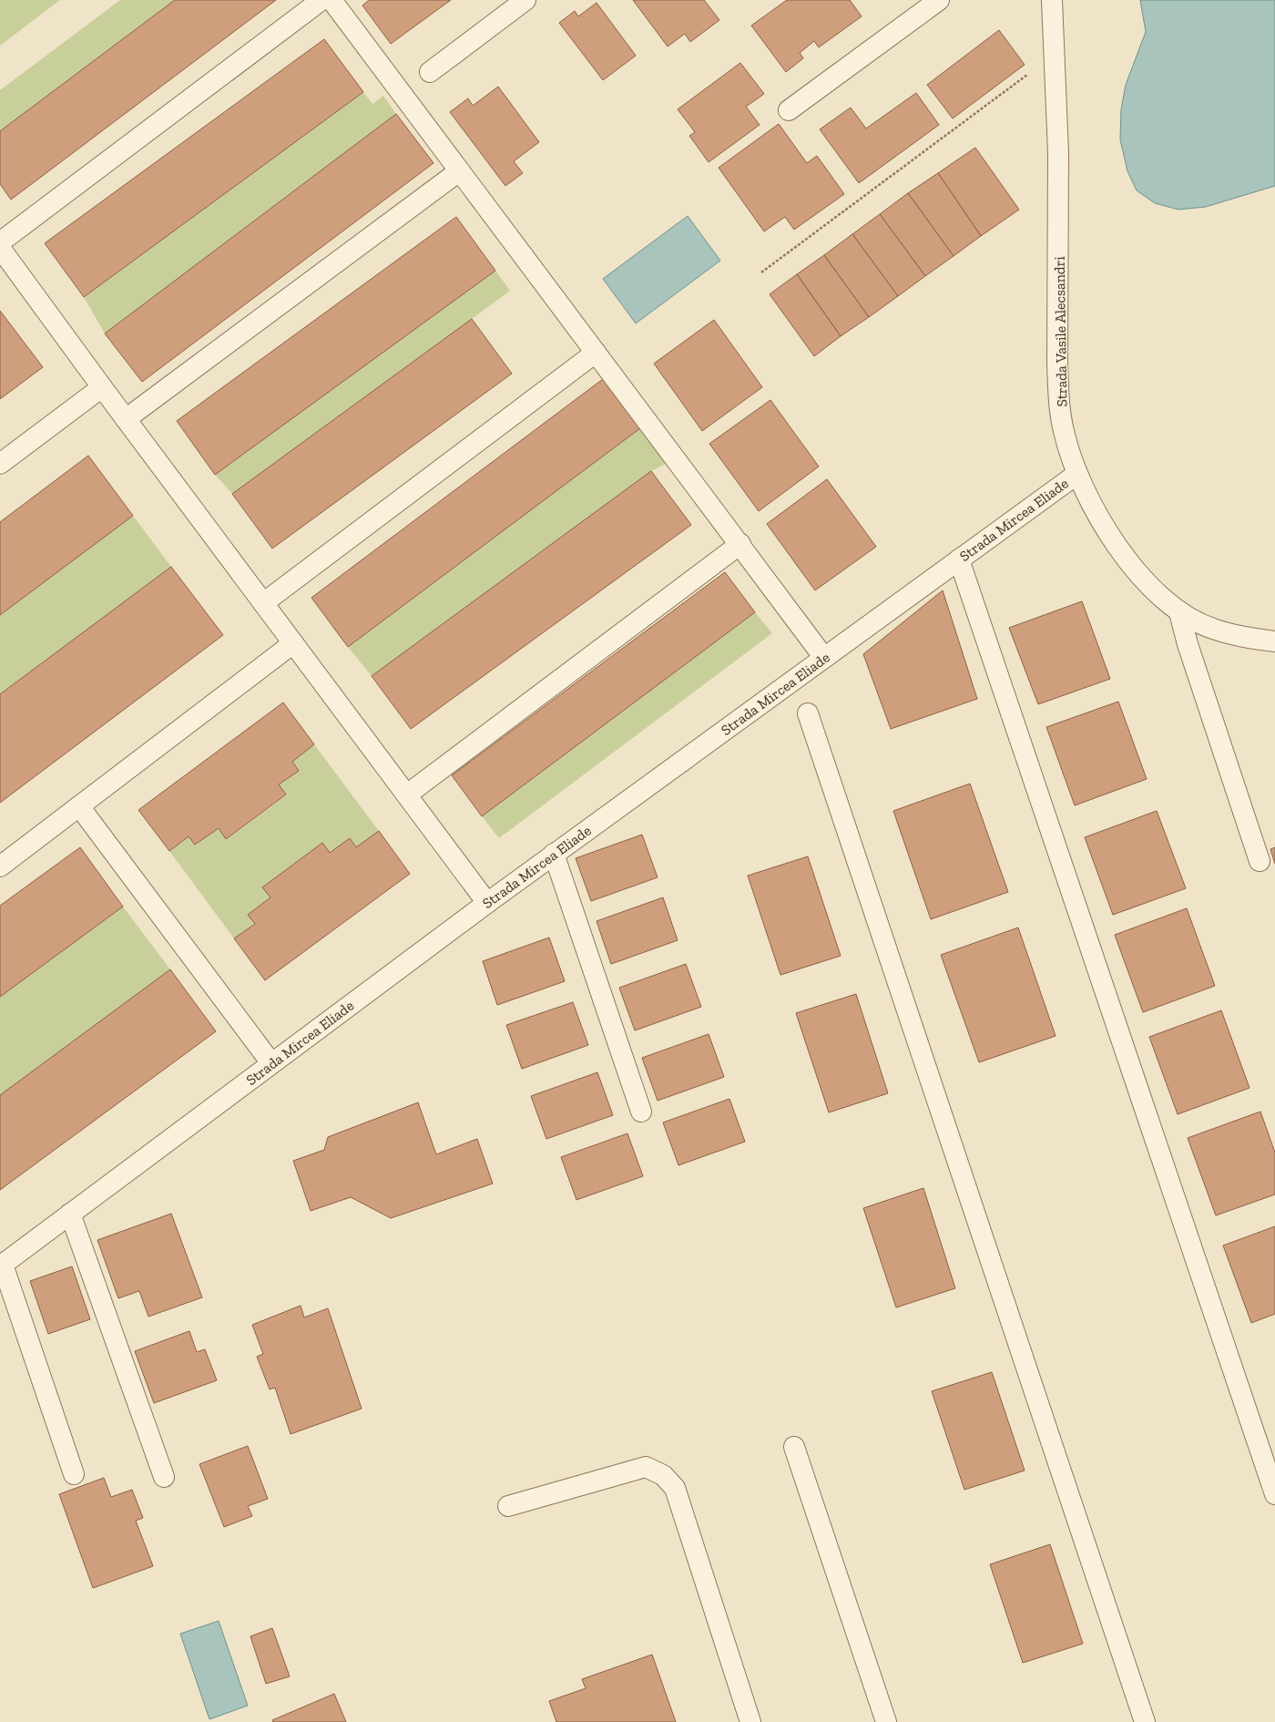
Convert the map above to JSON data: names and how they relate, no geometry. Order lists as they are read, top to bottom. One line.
{"streets":{"street":["Strada Vasile Alecsandri","Strada Mircea Eliade"]},"crossings":[["Strada Vasile Alecsandri","Strada Mircea Eliade"]]}
